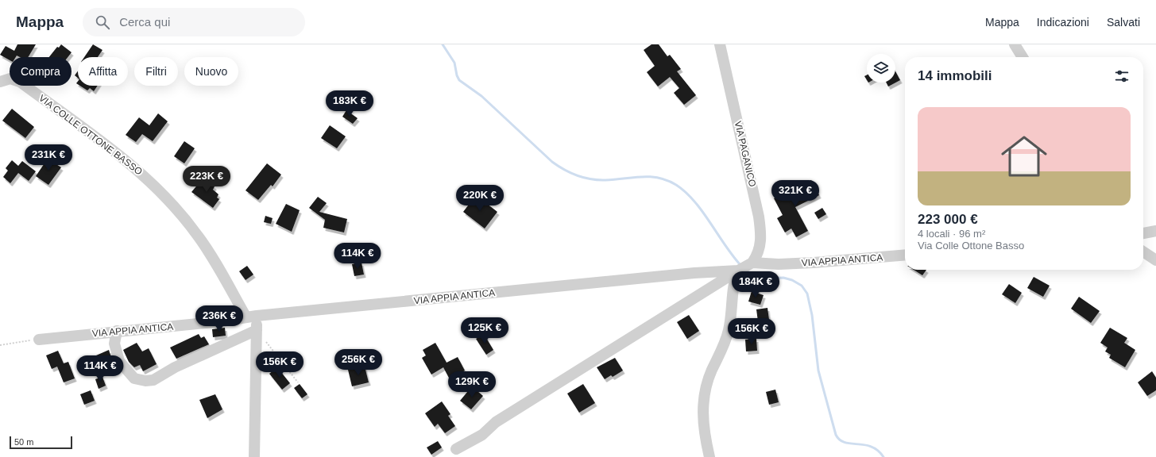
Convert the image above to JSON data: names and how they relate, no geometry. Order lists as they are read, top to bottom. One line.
{"streets":{"street":["VIA COLLE OTTONE BASSO","VIA PAGANICO","VIA APPIA ANTICA"]},"crossings":[["VIA COLLE OTTONE BASSO","VIA APPIA ANTICA"],["VIA PAGANICO","VIA APPIA ANTICA"]],"scale_bar":"50 m","page":{"header":"Mappa","search":"Cerca qui","nav":["Mappa","Indicazioni","Salvati"],"chip":["Compra","Affitta","Filtri","Nuovo"],"heading":"14 immobili","price":["183K €","231K €","223K €","321K €","220K €","114K €","184K €","236K €","125K €","156K €","256K €","156K €","114K €","129K €"],"list":[{"name":"223 000 €","note":"4 locali · 96 m² · Via Colle Ottone Basso"}],"scale":"50 m"}}
